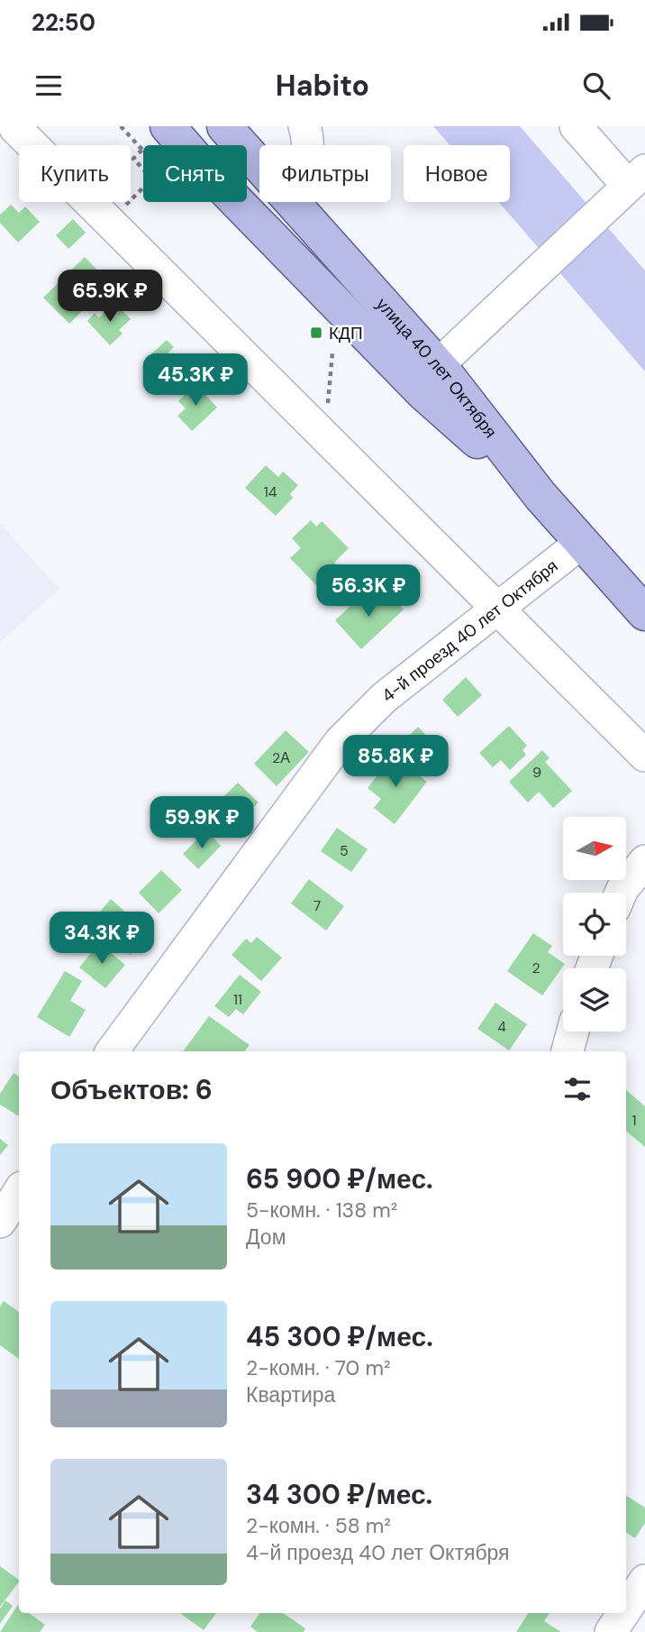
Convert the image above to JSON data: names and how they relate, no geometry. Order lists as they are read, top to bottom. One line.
{"streets":{"main road":["улица 40 лет Октября"],"street":["4-й проезд 40 лет Октября"]},"crossings":[["улица 40 лет Октября","4-й проезд 40 лет Октября"]],"places":{"transit":["КДП"]},"house_numbers":["14","2А","9","5","7","2","11","4","1"],"north":"right","page":{"status":"22:50","header":"Habito","chip":["Купить","Снять","Фильтры","Новое"],"price":["65.9K ₽","45.3K ₽","56.3K ₽","85.8K ₽","59.9K ₽","34.3K ₽"],"heading":"Объектов: 6","list":[{"name":"65 900 ₽/мес.","note":"5-комн. · 138 m² · Дом"},{"name":"45 300 ₽/мес.","note":"2-комн. · 70 m² · Квартира"},{"name":"34 300 ₽/мес.","note":"2-комн. · 58 m² · 4-й проезд 40 лет Октября"}]}}
